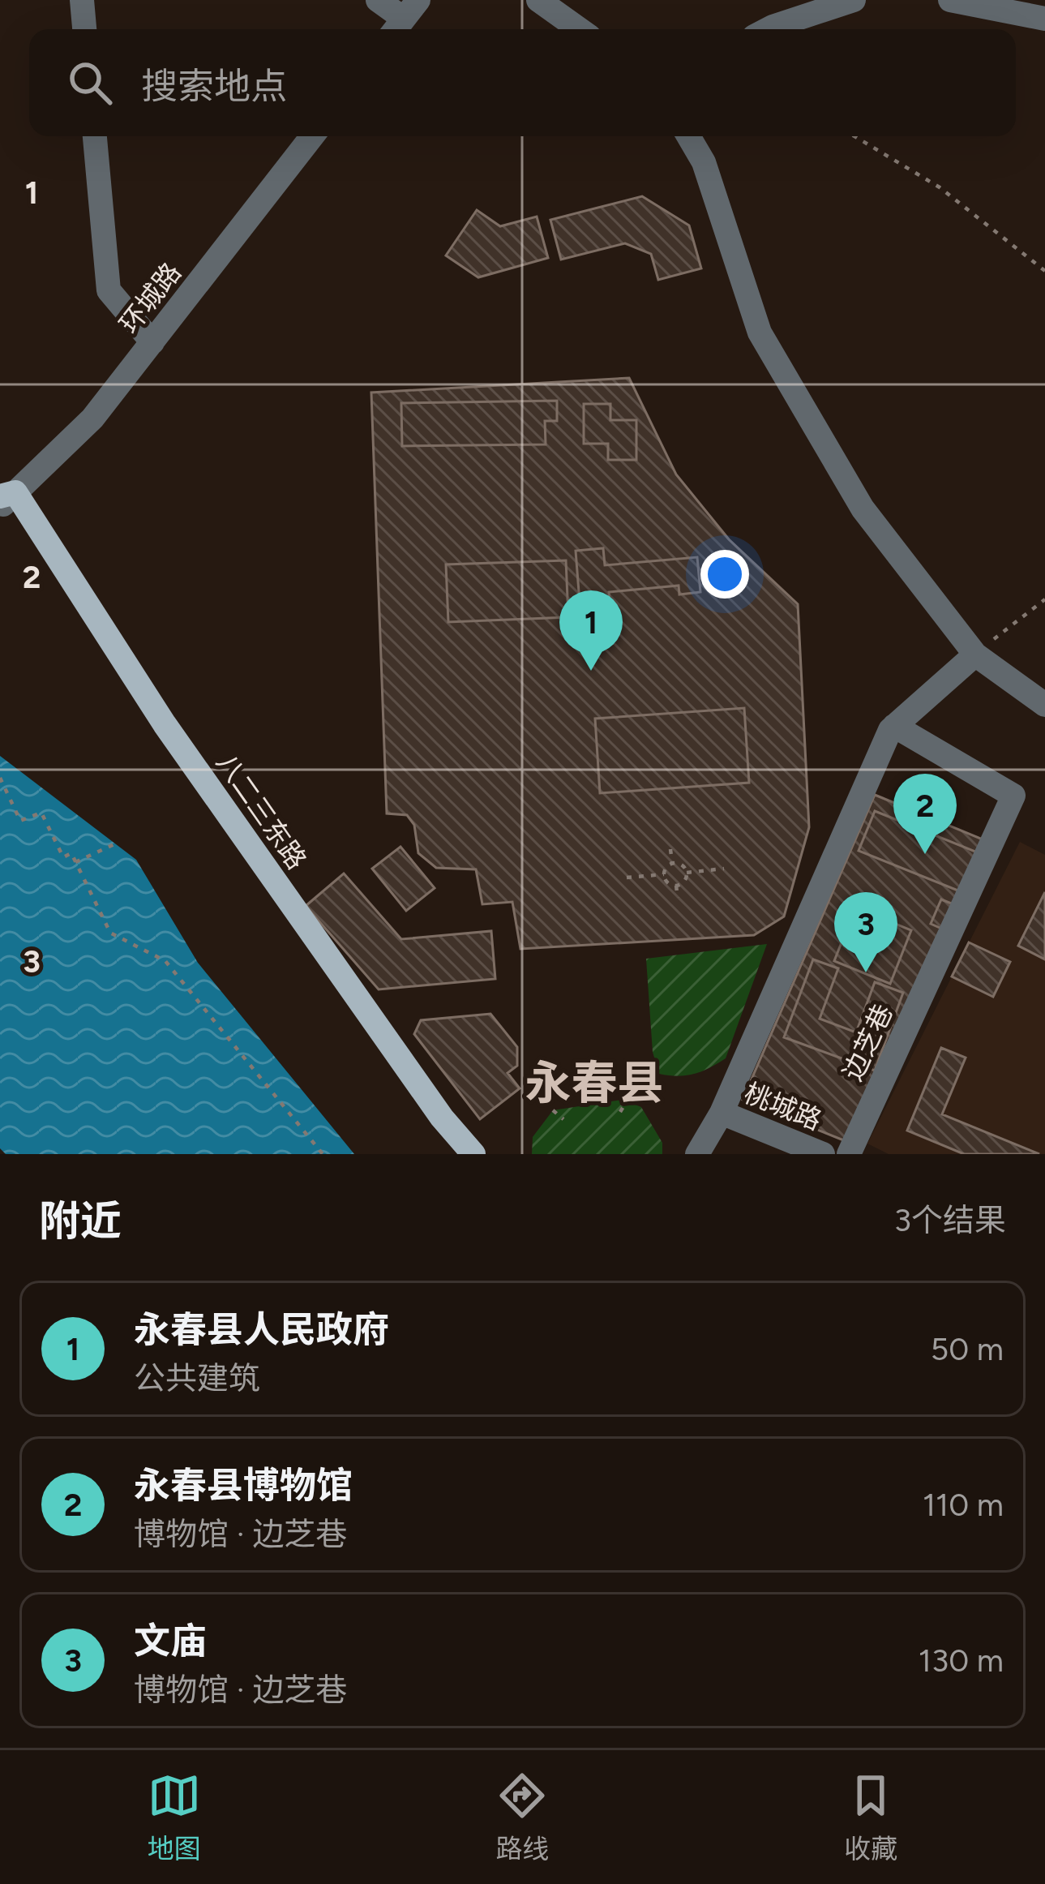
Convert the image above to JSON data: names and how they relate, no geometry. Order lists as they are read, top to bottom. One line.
{"streets":{"main road":["八二三东路"],"street":["环城路","边芝巷","桃城路"]},"crossings":[["环城路","八二三东路"]],"districts":["永春县"],"page":{"search":"搜索地点","pins":["1","2","3"],"heading":["附近","3个结果"],"list":[{"mark":"1","name":"永春县人民政府","note":"公共建筑","value":"50 m"},{"mark":"2","name":"永春县博物馆","note":"博物馆 · 边芝巷","value":"110 m"},{"mark":"3","name":"文庙","note":"博物馆 · 边芝巷","value":"130 m"}],"nav":["地图","路线","收藏"]},"grid":{"rows":["1","2","3"]}}
